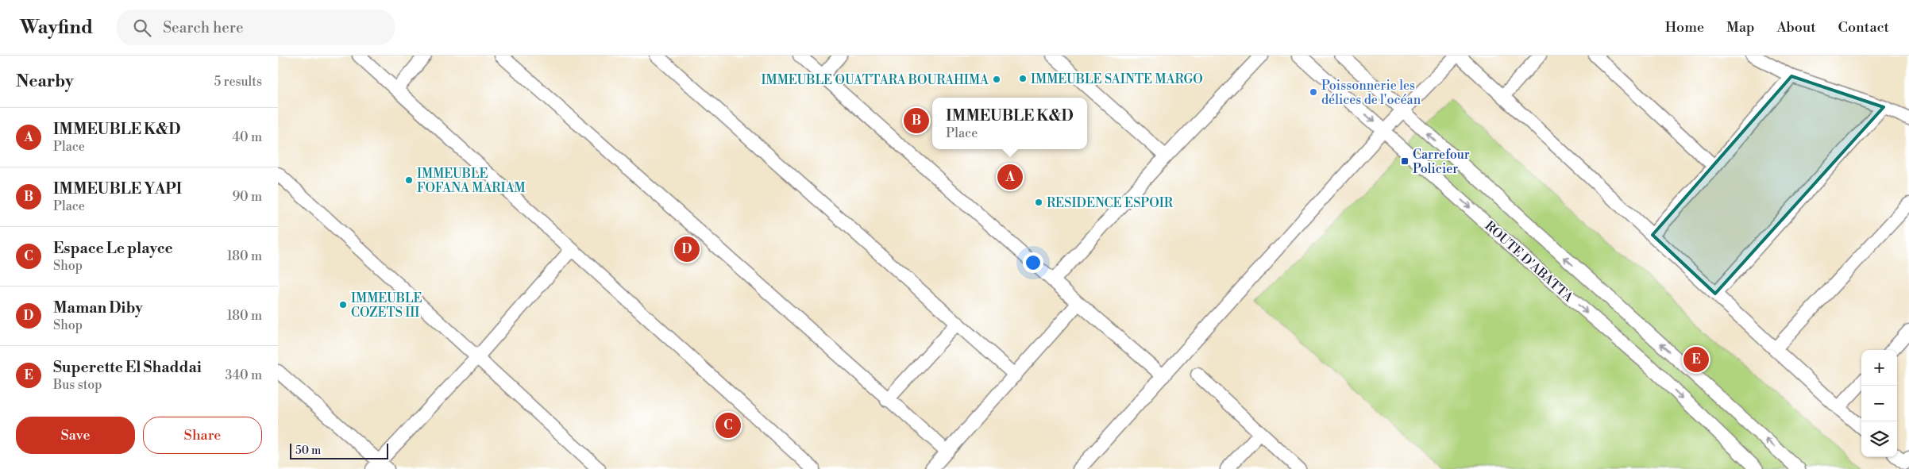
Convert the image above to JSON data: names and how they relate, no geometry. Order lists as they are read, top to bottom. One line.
{"streets":{"street":["ROUTE D'ABATTA"]},"places":{"other":["IMMEUBLE SAINTE MARGO","IMMEUBLE OUATTARA BOURAHIMA","Poissonnerie les délices de l'océan","IMMEUBLE FOFANA MARIAM","RESIDENCE ESPOIR","IMMEUBLE COZETS III"],"transit":["Carrefour Policier"]},"scale_bar":"50 m","page":{"header":"Wayfind","search":"Search here","nav":["Home","Map","About","Contact"],"heading":["Nearby","5 results"],"popup":["IMMEUBLE K&D","Place"],"pins":["B","A","D","E","C"],"list":[{"mark":"A","name":"IMMEUBLE K&D","note":"Place","value":"40 m"},{"mark":"B","name":"IMMEUBLE YAPI","note":"Place","value":"90 m"},{"mark":"C","name":"Espace Le playce","note":"Shop","value":"180 m"},{"mark":"D","name":"Maman Diby","note":"Shop","value":"180 m"},{"mark":"E","name":"Superette El Shaddai","note":"Bus stop","value":"340 m"}],"map_buttons":["+","−"],"buttons":["Save","Share"],"scale":"50 m"}}
